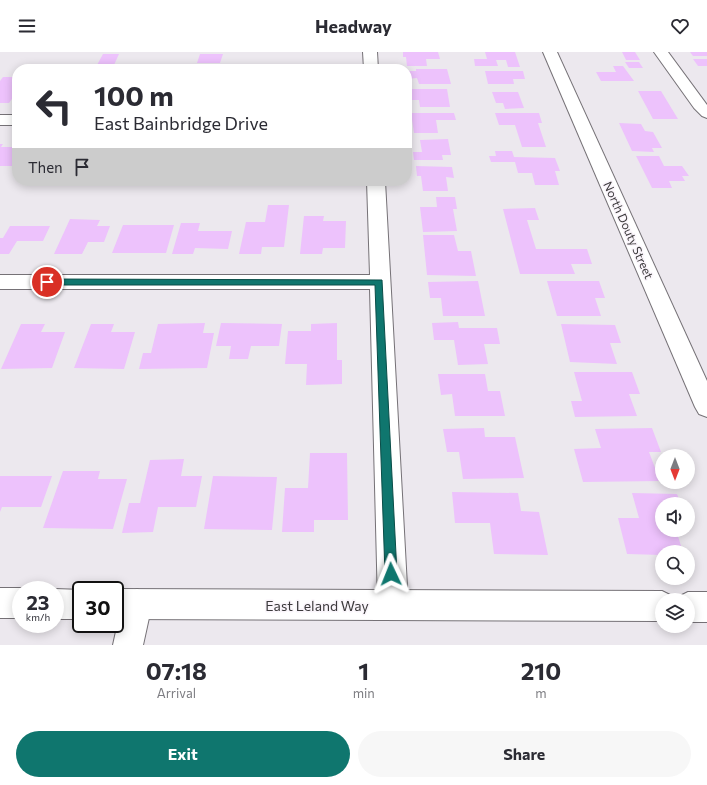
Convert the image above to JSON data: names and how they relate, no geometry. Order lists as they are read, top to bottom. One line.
{"streets":{"street":["North Douty Street","East Leland Way"]},"north":"bottom","page":{"header":"Headway","turn":["100 m","East Bainbridge Drive"],"then":"Then","speed":"23 km/h","limit":"30","eta":["07:18","Arrival","1","min","210","m"],"buttons":["Exit","Share"]}}
